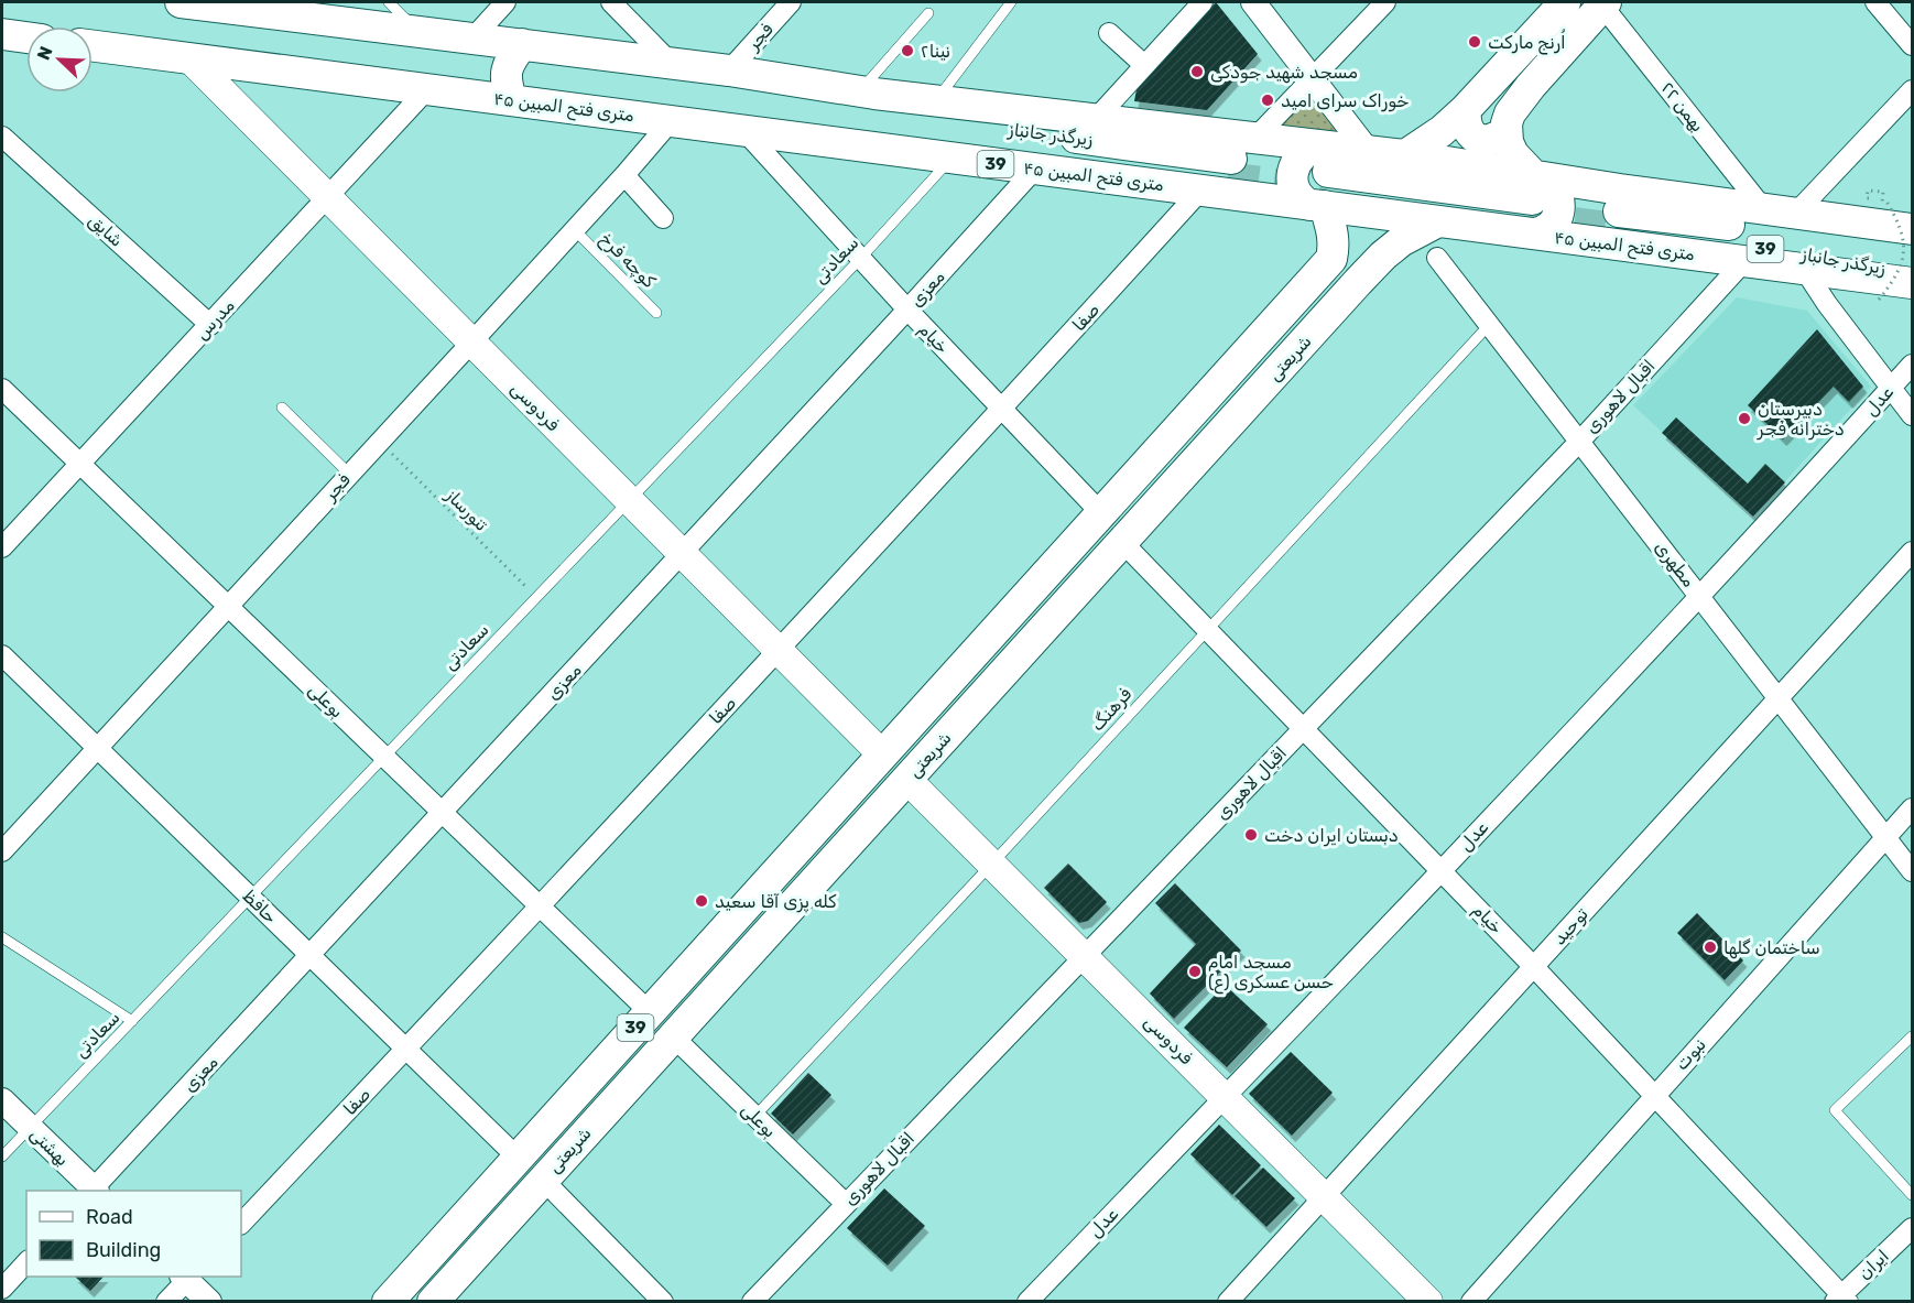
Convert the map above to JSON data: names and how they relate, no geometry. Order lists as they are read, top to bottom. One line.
{"streets":{"main road":["۴۵ متری فتح المبین","زیرگذر جانباز","39","شریعتی","فردوسی"],"street":["فجر","۲۲ بهمن","شایق","معزی","صفا","مدرس","خیام","اقبال لاهوری","عدل","مطهری","بوعلی","حافظ","توحید","نبوت","بهشتی","ایران"],"lane":["کوچه فرخ","سعادتی","فرهنگ"],"path":["تنورساز"]},"crossings":[["فجر","۴۵ متری فتح المبین"],["فجر","کوچه فرخ"],["فجر","فردوسی"],["فجر","تنورساز"],["فجر","بوعلی"],["فجر","حافظ"],["۴۵ متری فتح المبین","۲۲ بهمن"],["۴۵ متری فتح المبین","زیرگذر جانباز"],["۴۵ متری فتح المبین","39"],["۴۵ متری فتح المبین","سعادتی"],["۴۵ متری فتح المبین","معزی"],["۴۵ متری فتح المبین","صفا"],["۴۵ متری فتح المبین","مدرس"],["۴۵ متری فتح المبین","خیام"],["۴۵ متری فتح المبین","شریعتی"],["۴۵ متری فتح المبین","اقبال لاهوری"],["۴۵ متری فتح المبین","فردوسی"],["زیرگذر جانباز","صفا"],["شایق","مدرس"],["سعادتی","خیام"],["سعادتی","فردوسی"],["سعادتی","تنورساز"],["سعادتی","بوعلی"],["سعادتی","حافظ"],["سعادتی","بهشتی"],["معزی","خیام"],["معزی","فردوسی"],["معزی","بوعلی"],["معزی","حافظ"],["صفا","خیام"],["صفا","فردوسی"],["صفا","بوعلی"],["صفا","حافظ"],["مدرس","فردوسی"],["مدرس","بوعلی"],["خیام","شریعتی"],["خیام","اقبال لاهوری"],["خیام","عدل"],["خیام","فرهنگ"],["خیام","توحید"],["خیام","نبوت"],["خیام","ایران"],["شریعتی","فردوسی"],["شریعتی","بوعلی"],["شریعتی","حافظ"],["اقبال لاهوری","فردوسی"],["اقبال لاهوری","مطهری"],["اقبال لاهوری","بوعلی"],["عدل","فردوسی"],["عدل","مطهری"],["فردوسی","فرهنگ"],["فردوسی","توحید"],["مطهری","فرهنگ"],["مطهری","توحید"],["مطهری","نبوت"],["بوعلی","فرهنگ"]],"places":["اُرنج مارکت","نینا۲","مسجد شهید جودکی","خوراک سرای امید","دبیرستان دخترانه فجر","دبستان ایران دخت","کله پزی آقا سعید","ساختمان گلها","مسجد امام حسن عسکری (ع)"],"legend":["Road","Building"],"north":"top left"}
